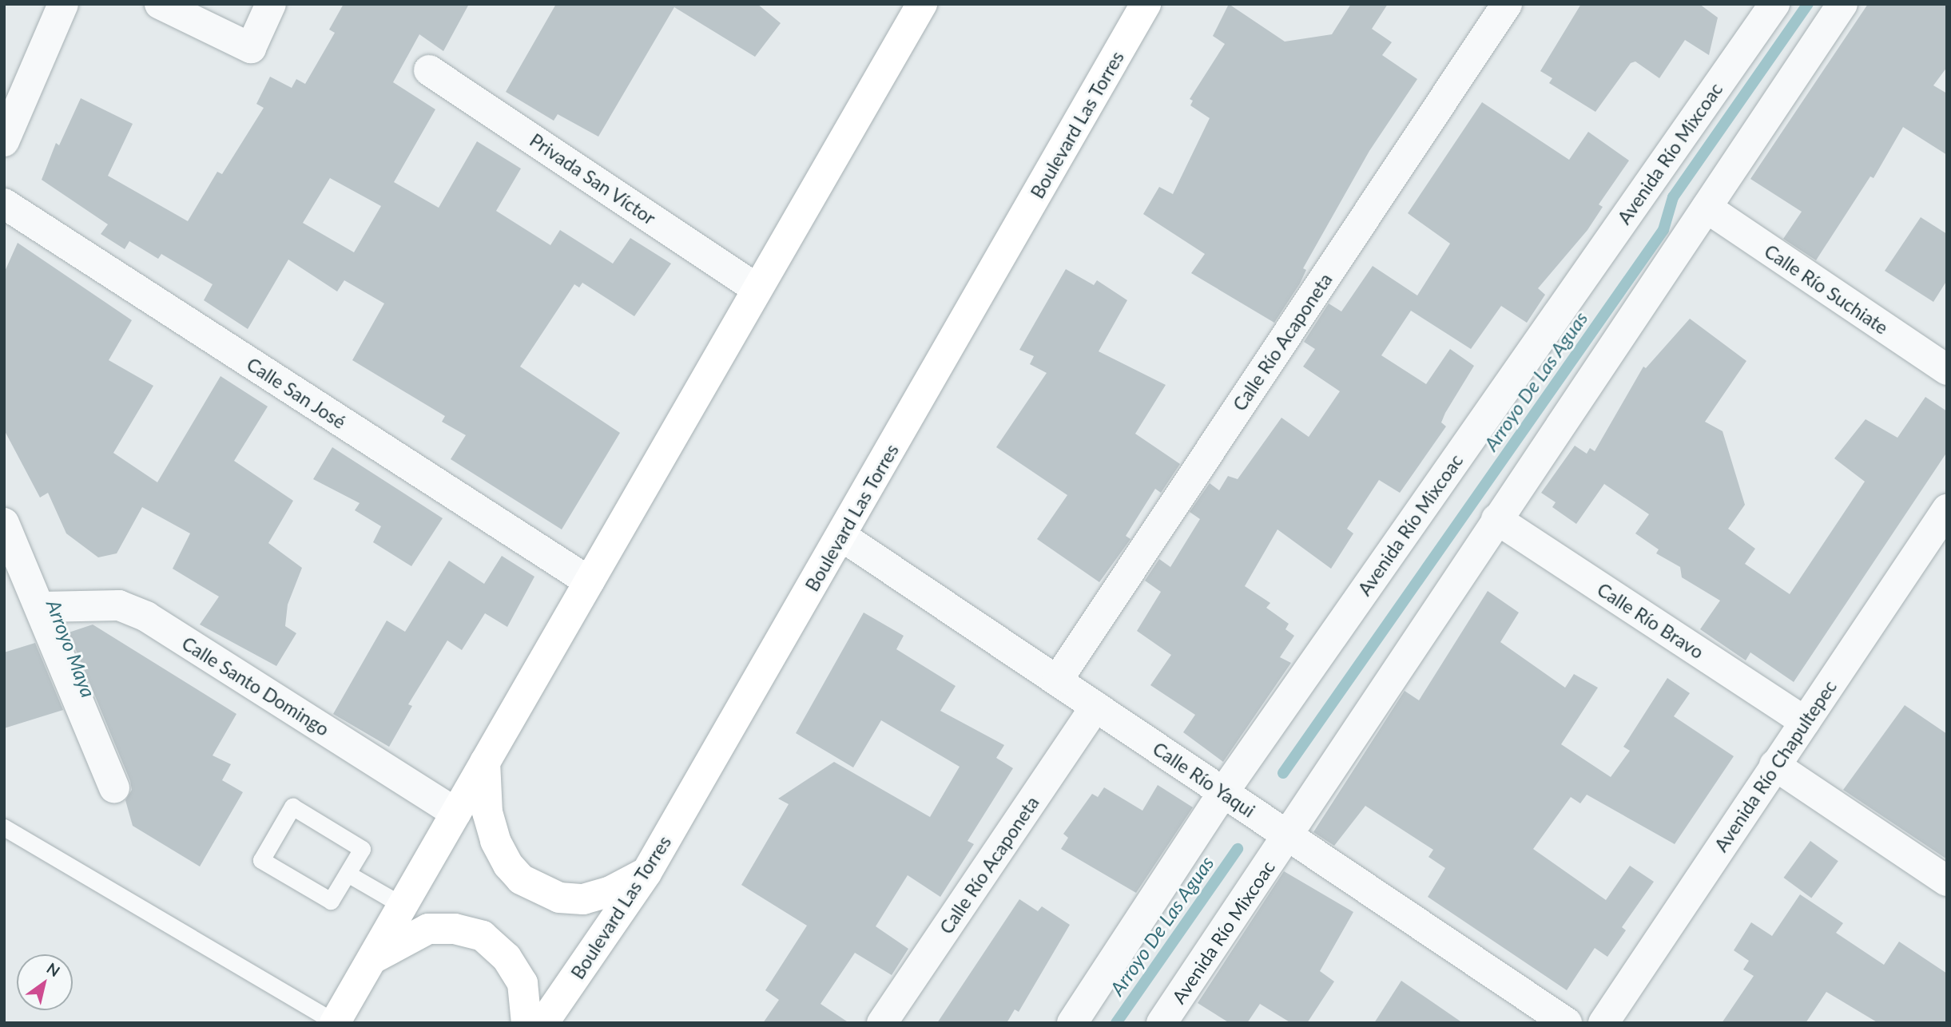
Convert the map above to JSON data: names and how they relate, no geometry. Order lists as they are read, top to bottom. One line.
{"streets":{"main road":["Boulevard Las Torres"],"street":["Avenida Río Mixcoac","Privada San Víctor","Calle Río Suchiate","Calle Río Acaponeta","Calle San José","Calle Río Bravo","Calle Santo Domingo","Avenida Río Chapultepec","Calle Río Yaqui"]},"crossings":[["Boulevard Las Torres","Calle Río Yaqui"],["Avenida Río Mixcoac","Calle Río Suchiate"],["Avenida Río Mixcoac","Calle Río Bravo"],["Avenida Río Mixcoac","Calle Río Yaqui"],["Calle Río Acaponeta","Calle Río Yaqui"],["Calle Río Bravo","Avenida Río Chapultepec"]],"water":["Arroyo De Las Aguas","Arroyo Maya"],"north":"top right"}
